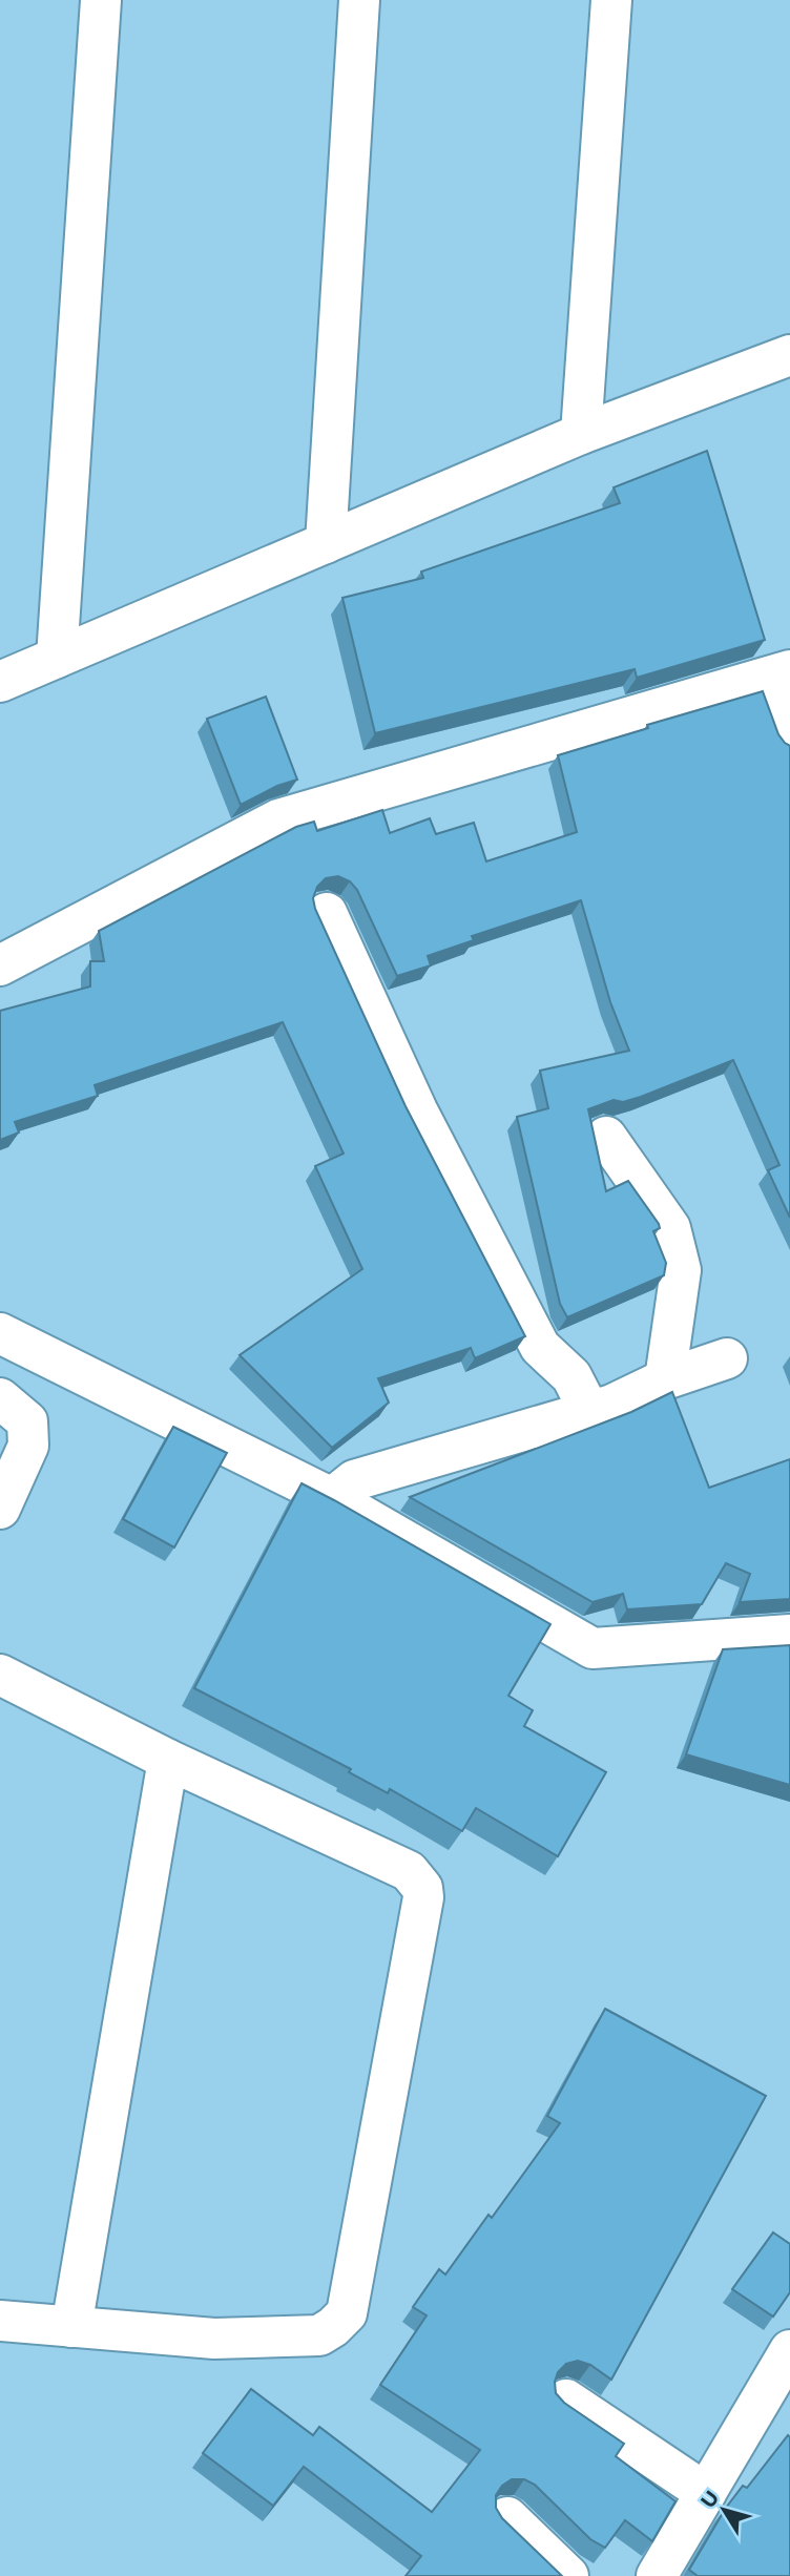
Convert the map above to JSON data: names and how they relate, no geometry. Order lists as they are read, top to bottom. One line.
{"north":"top left"}
